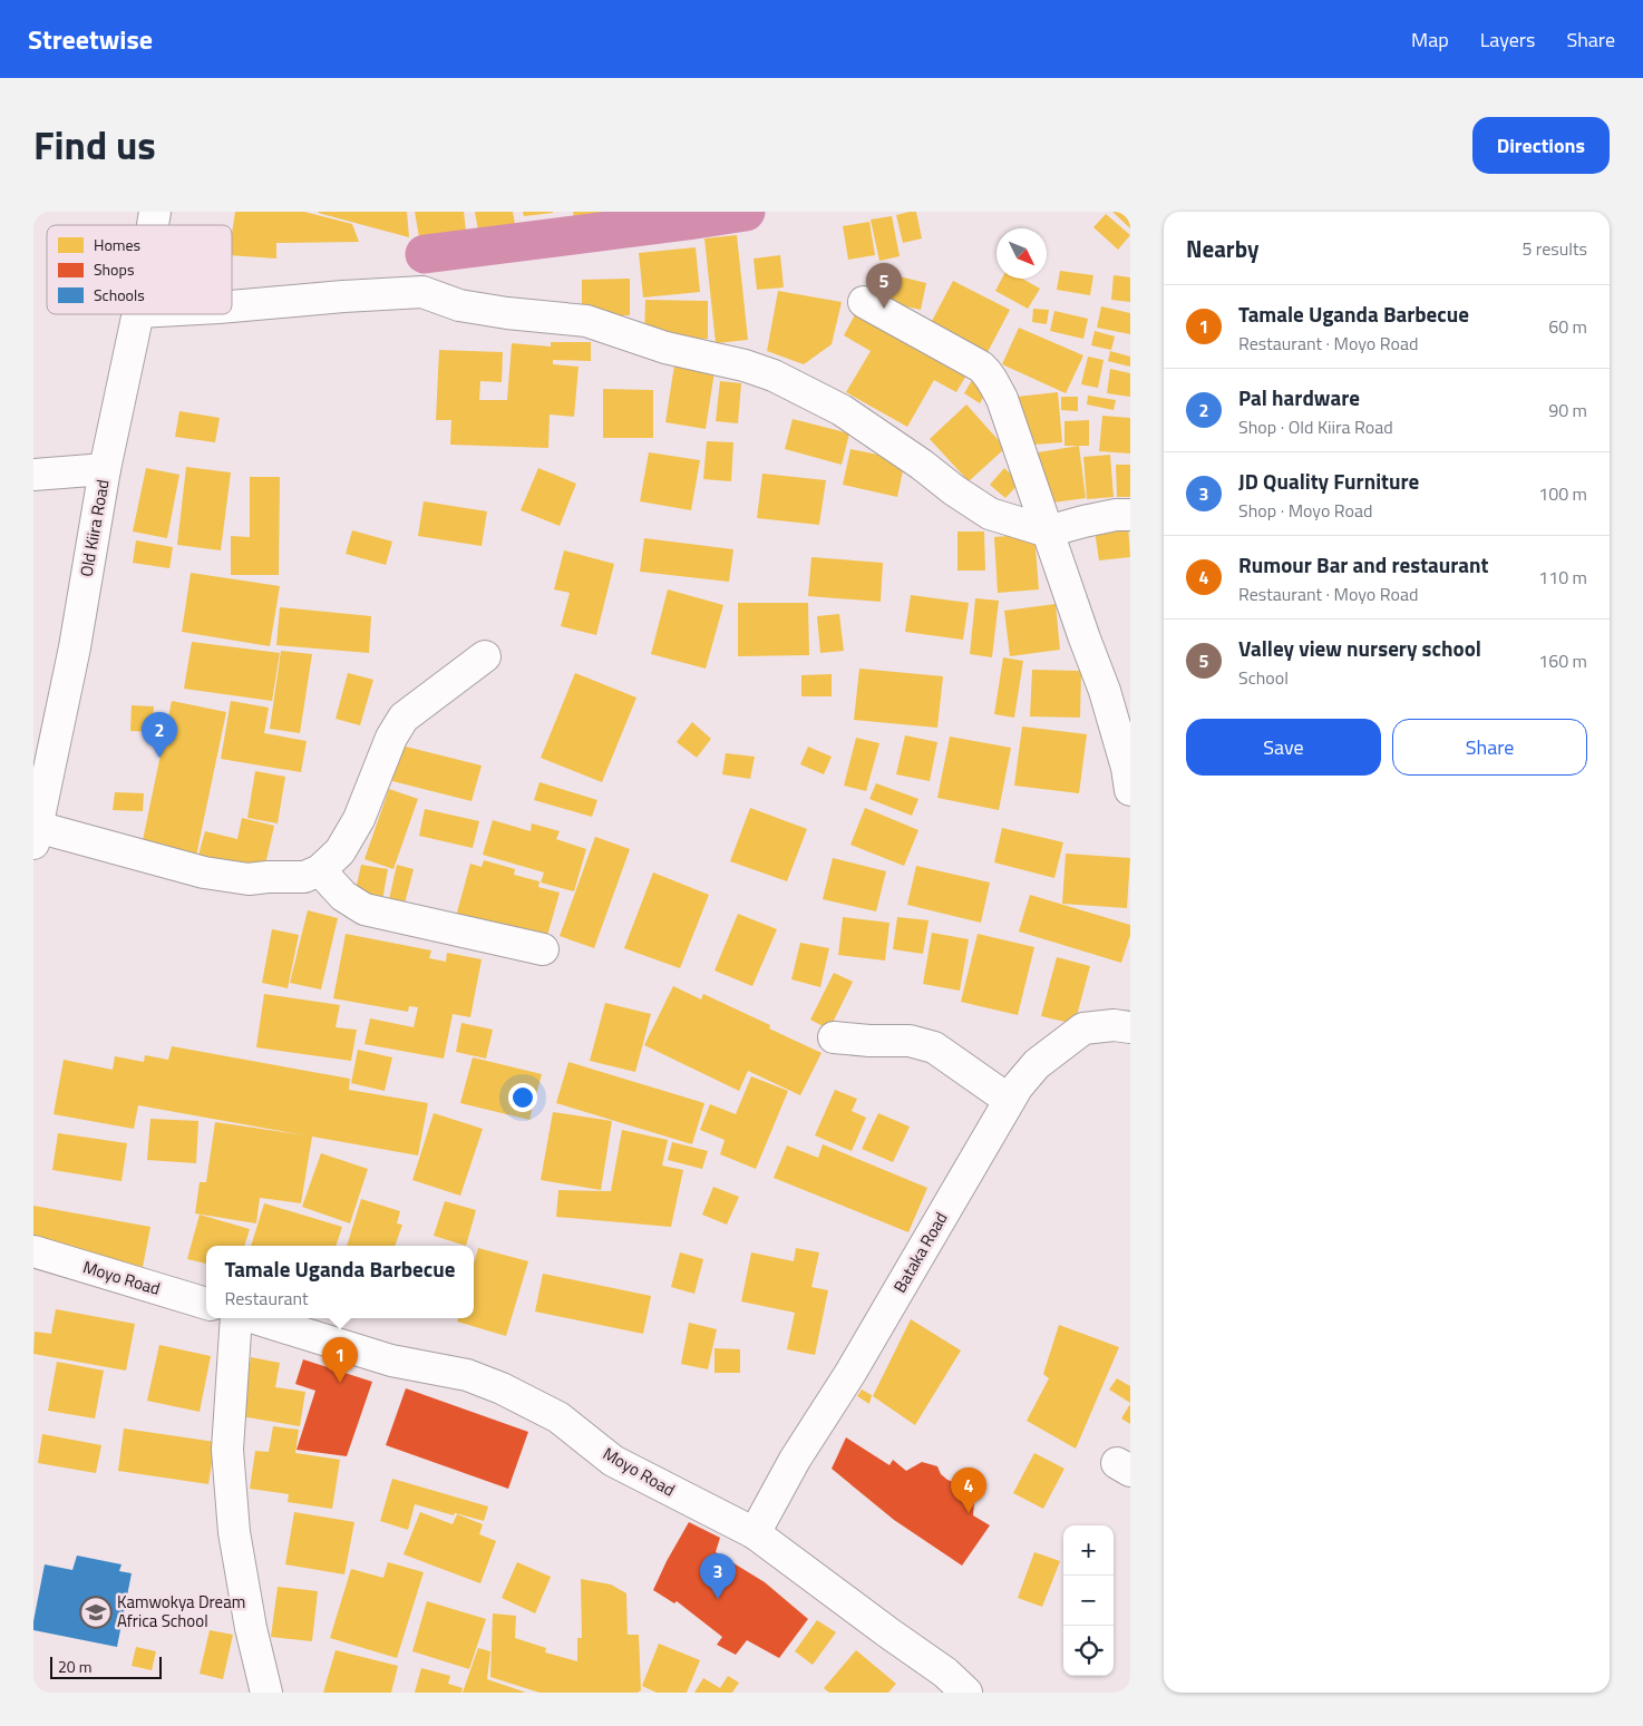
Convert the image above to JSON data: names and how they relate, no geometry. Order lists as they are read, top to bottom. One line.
{"streets":{"street":["Old Kiira Road","Bataka Road","Moyo Road"]},"crossings":[["Bataka Road","Moyo Road"]],"places":{"school or university":["Kamwokya Dream Africa School"]},"legend":["Homes","Shops","Schools"],"scale_bar":"20 m","north":"bottom right","page":{"header":"Streetwise","nav":["Map","Layers","Share"],"title":"Find us","buttons":["Directions",["Save","Share"]],"heading":["Nearby","5 results"],"pins":["5","2","1","4","3"],"list":[{"mark":"1","name":"Tamale Uganda Barbecue","note":"Restaurant · Moyo Road","value":"60 m"},{"mark":"2","name":"Pal hardware","note":"Shop · Old Kiira Road","value":"90 m"},{"mark":"3","name":"JD Quality Furniture","note":"Shop · Moyo Road","value":"100 m"},{"mark":"4","name":"Rumour Bar and restaurant","note":"Restaurant · Moyo Road","value":"110 m"},{"mark":"5","name":"Valley view nursery school","note":"School","value":"160 m"}],"popup":["Tamale Uganda Barbecue","Restaurant"],"map_buttons":["+","−"],"scale":"20 m"}}
